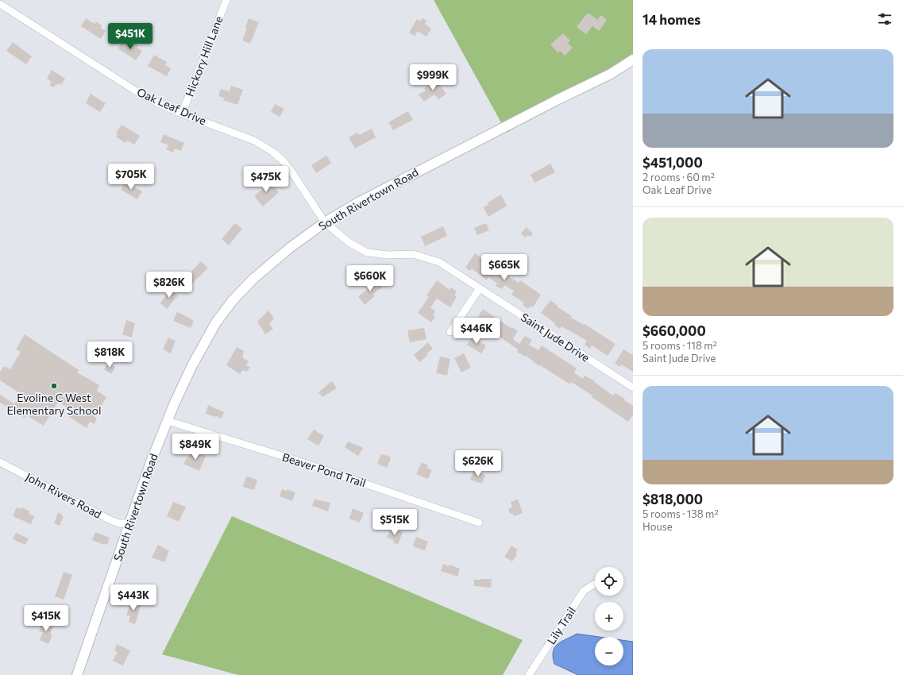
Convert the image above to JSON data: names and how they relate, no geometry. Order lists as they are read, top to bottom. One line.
{"streets":{"main road":["South Rivertown Road"],"street":["Hickory Hill Lane","Oak Leaf Drive","Saint Jude Drive","Beaver Pond Trail","John Rivers Road","Lily Trail"]},"crossings":[["Hickory Hill Lane","Oak Leaf Drive"],["Oak Leaf Drive","South Rivertown Road"],["Oak Leaf Drive","Saint Jude Drive"],["South Rivertown Road","Saint Jude Drive"],["South Rivertown Road","Beaver Pond Trail"],["South Rivertown Road","John Rivers Road"]],"places":["Evoline C West Elementary School"],"page":{"heading":"14 homes","price":["$451K","$999K","$705K","$475K","$665K","$660K","$826K","$446K","$818K","$849K","$626K","$515K","$443K","$415K"],"list":[{"name":"$451,000","note":"2 rooms · 60 m² · Oak Leaf Drive"},{"name":"$660,000","note":"5 rooms · 118 m² · Saint Jude Drive"},{"name":"$818,000","note":"5 rooms · 138 m² · House"}],"map_buttons":["+","−"]}}
